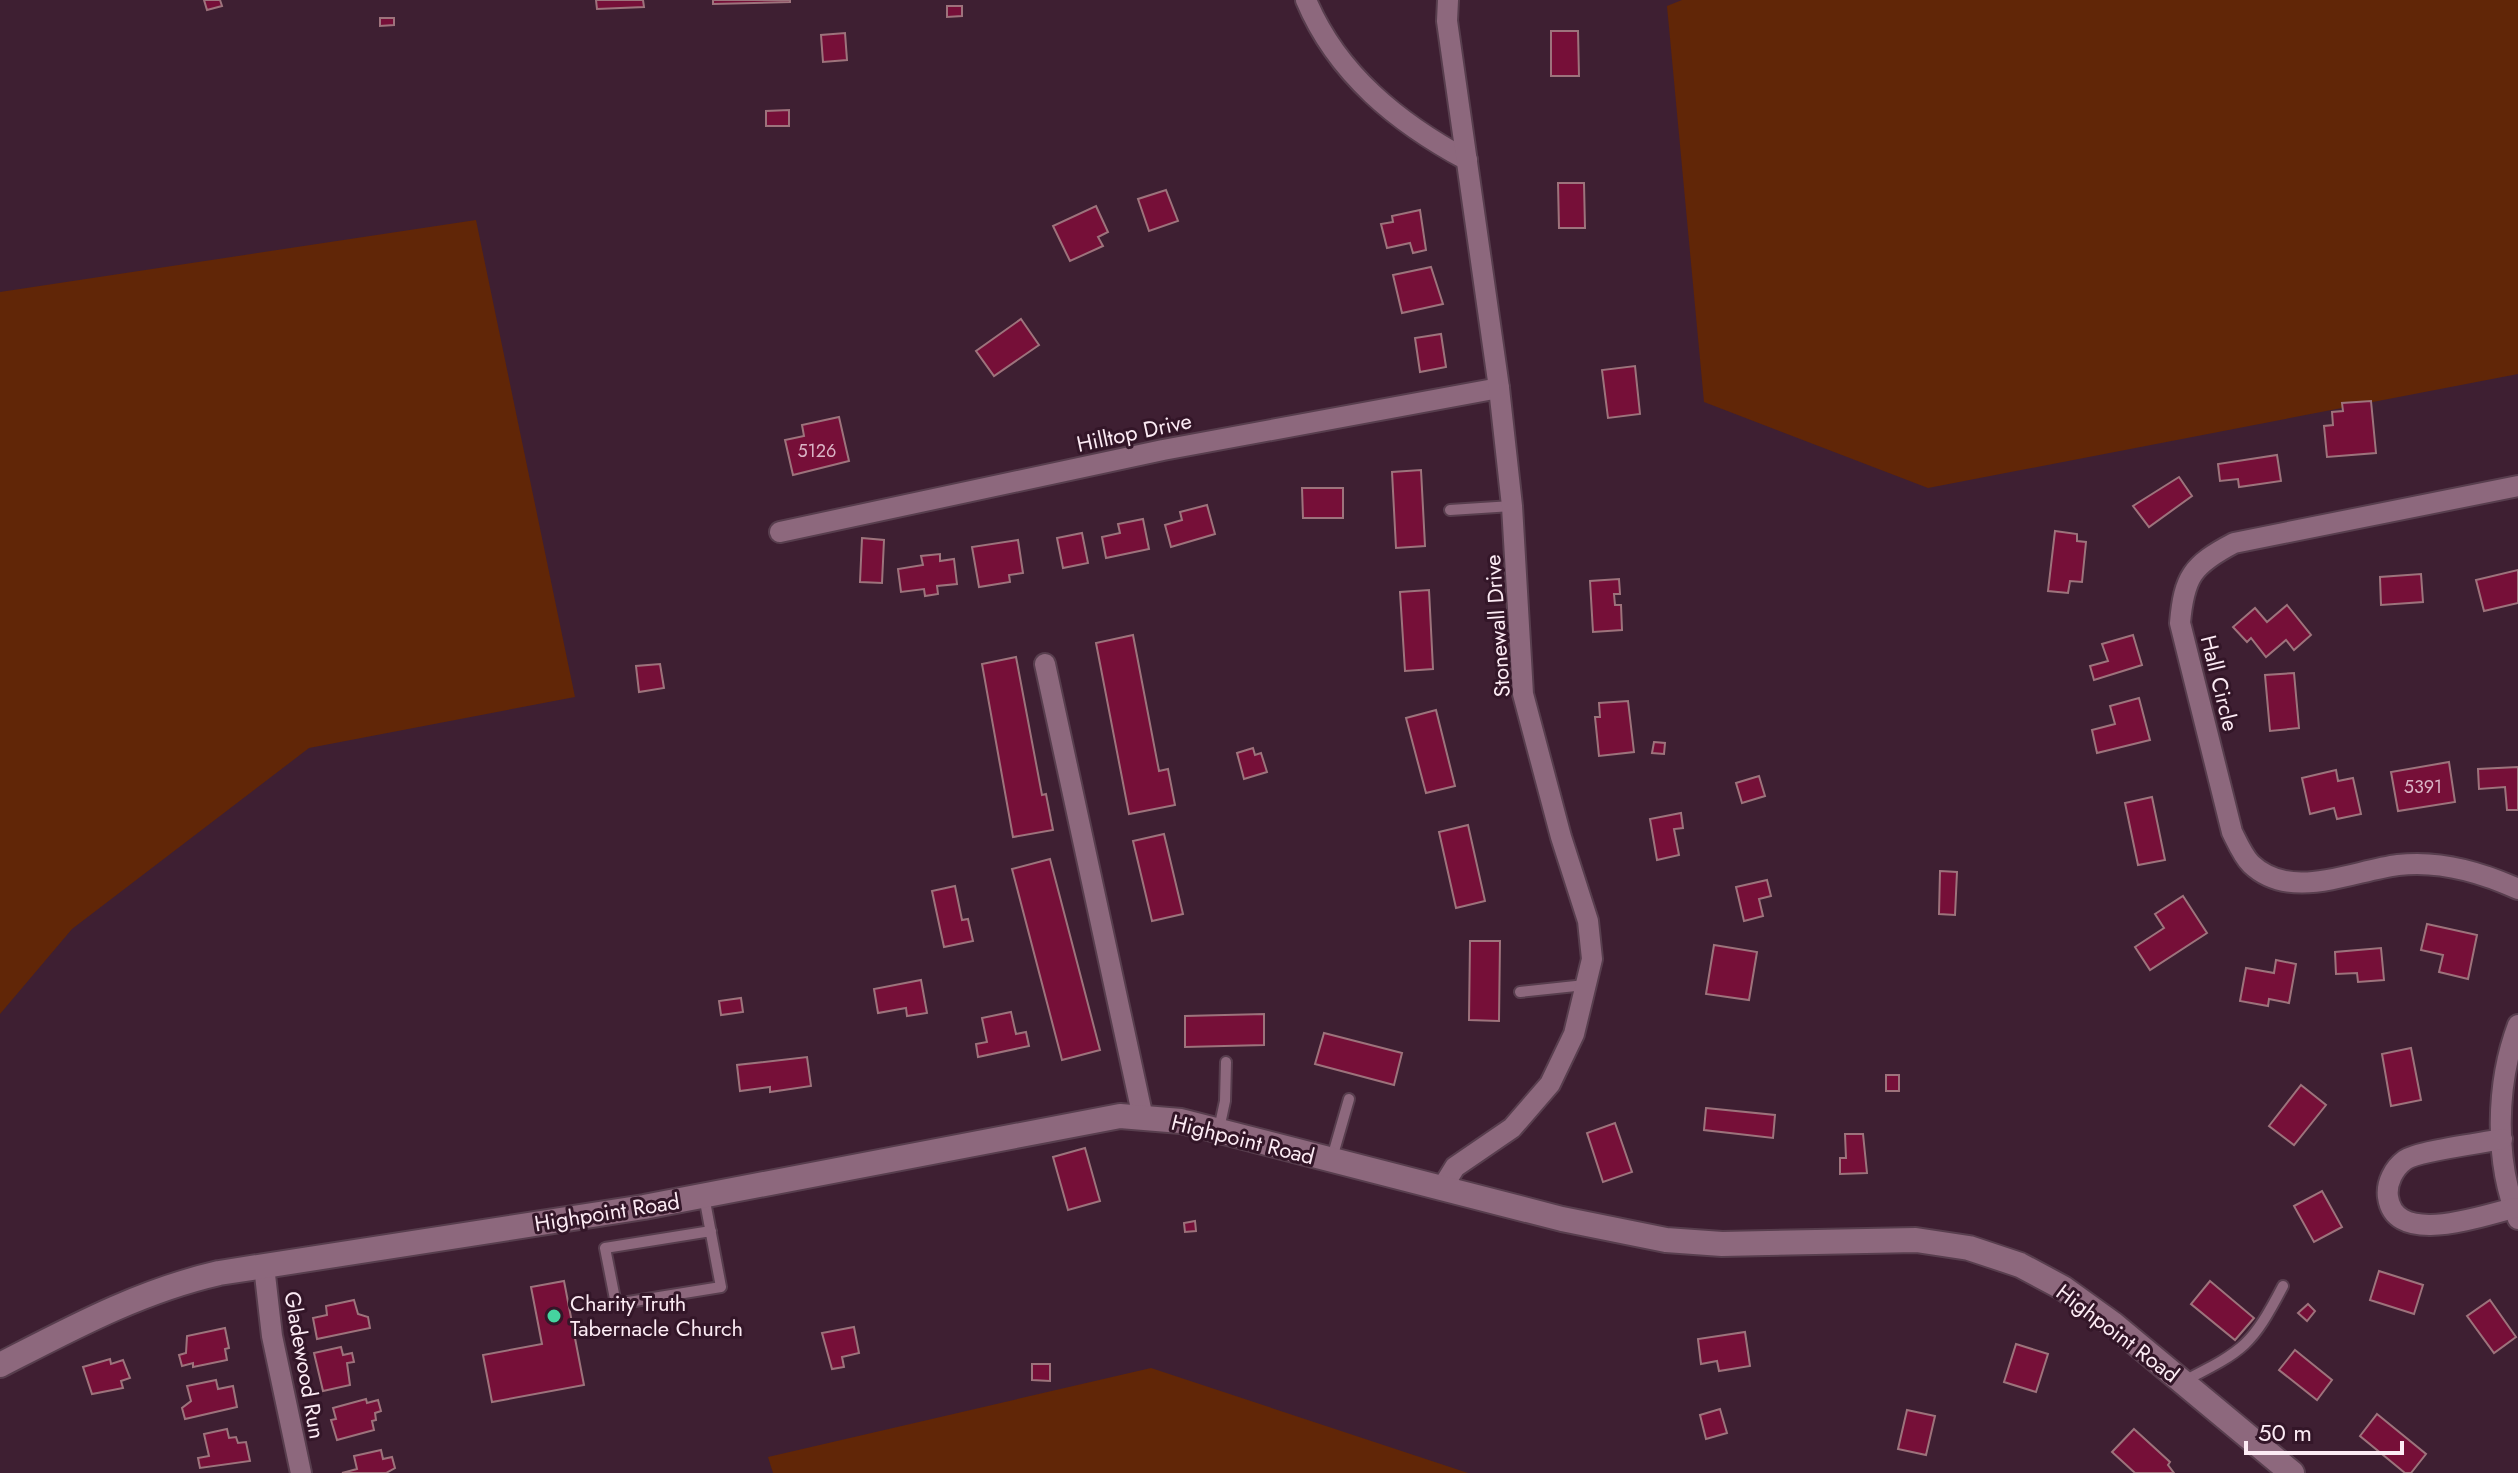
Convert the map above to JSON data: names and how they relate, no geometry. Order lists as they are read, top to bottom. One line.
{"streets":{"street":["Hilltop Drive","Stonewall Drive","Hall Circle","Highpoint Road","Gladewood Run"]},"crossings":[["Hilltop Drive","Stonewall Drive"],["Stonewall Drive","Highpoint Road"],["Highpoint Road","Gladewood Run"]],"places":["Charity Truth Tabernacle Church"],"house_numbers":["5126","5391"],"scale_bar":"50 m"}
